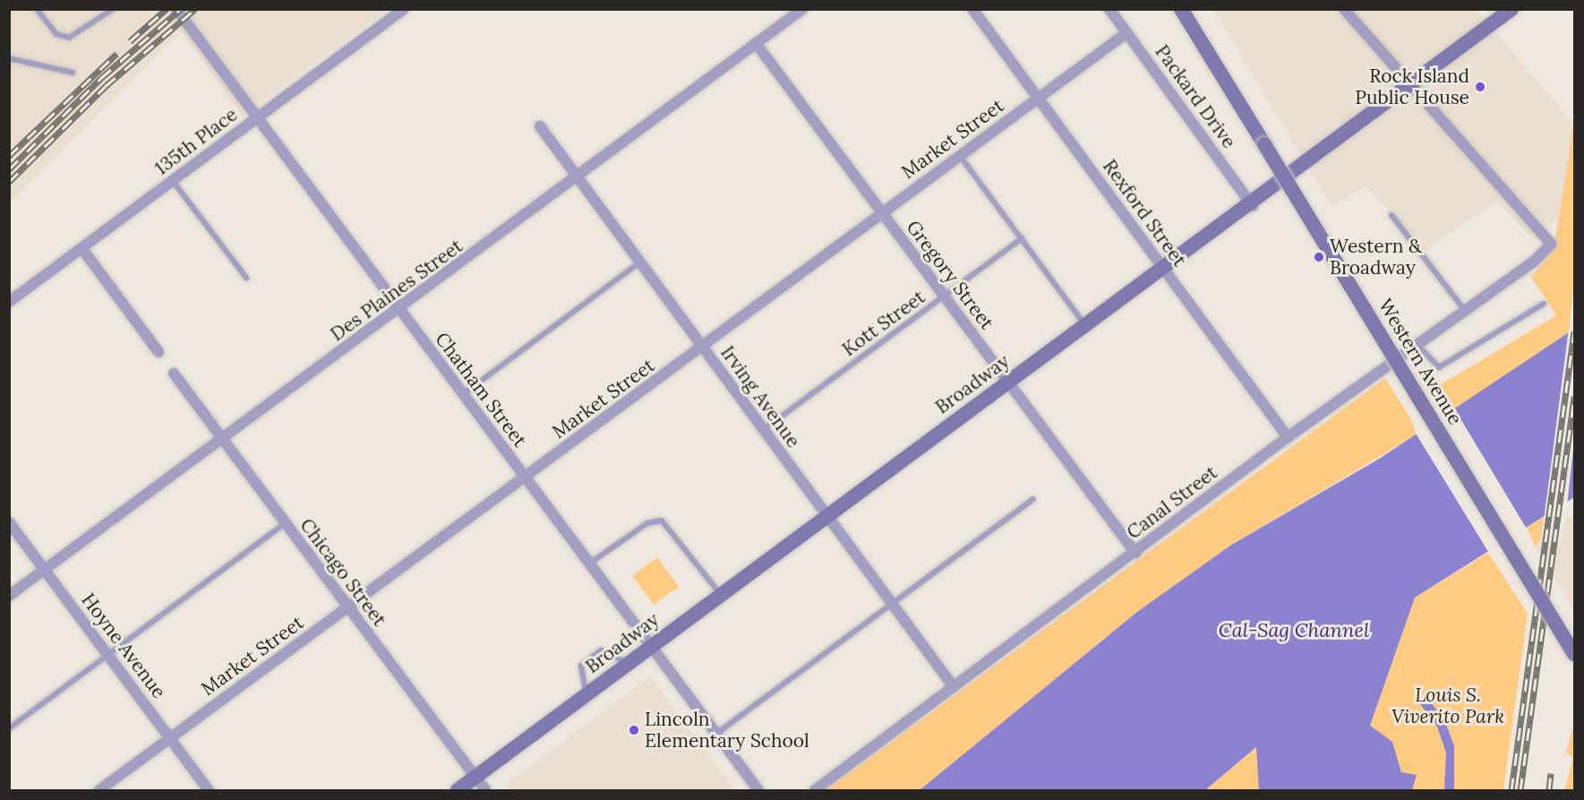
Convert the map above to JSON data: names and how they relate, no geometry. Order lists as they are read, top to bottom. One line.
{"streets":{"street":["Packard Drive","Market Street","135th Place","Rexford Street","Gregory Street","Des Plaines Street","Western Avenue","Broadway","Chatham Street","Irving Avenue","Canal Street","Chicago Street","Hoyne Avenue"],"lane":["Kott Street"]},"crossings":[["Packard Drive","Market Street"],["Packard Drive","Broadway"],["Market Street","Rexford Street"],["Market Street","Gregory Street"],["Market Street","Chatham Street"],["Market Street","Irving Avenue"],["Market Street","Chicago Street"],["Market Street","Hoyne Avenue"],["135th Place","Chatham Street"],["Rexford Street","Broadway"],["Rexford Street","Canal Street"],["Gregory Street","Des Plaines Street"],["Gregory Street","Kott Street"],["Gregory Street","Broadway"],["Gregory Street","Canal Street"],["Des Plaines Street","Chatham Street"],["Des Plaines Street","Irving Avenue"],["Des Plaines Street","Chicago Street"],["Des Plaines Street","Hoyne Avenue"],["Kott Street","Irving Avenue"],["Broadway","Chatham Street"],["Broadway","Irving Avenue"],["Broadway","Canal Street"],["Broadway","Chicago Street"],["Irving Avenue","Canal Street"]],"water":["Cal-Sag Channel"],"parks":["Louis S. Viverito Park"],"places":["Rock Island Public House","Western & Broadway","Lincoln Elementary School"]}
